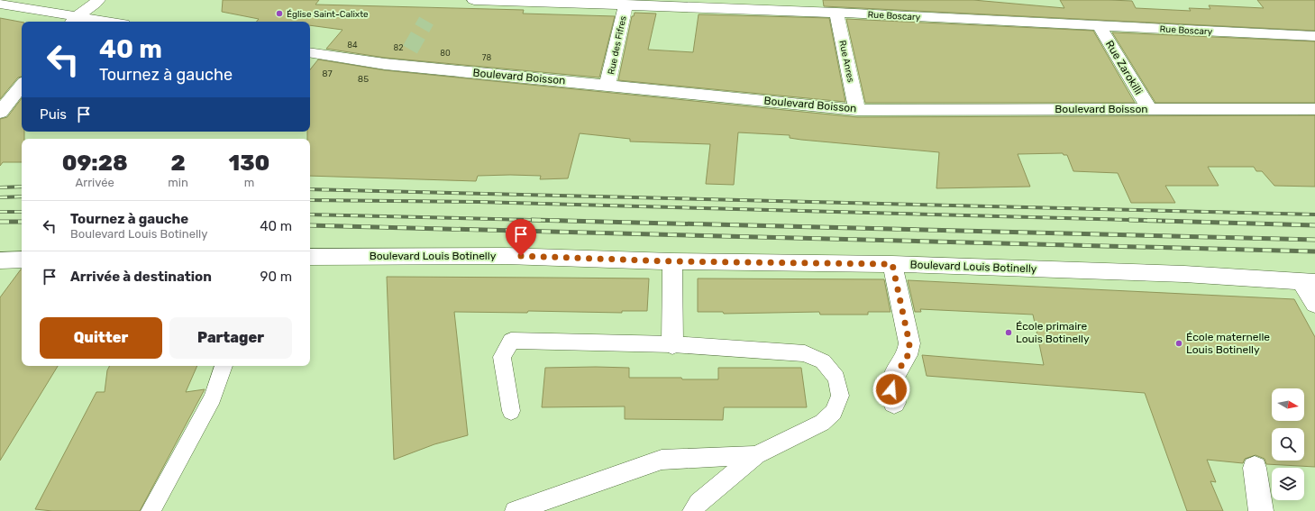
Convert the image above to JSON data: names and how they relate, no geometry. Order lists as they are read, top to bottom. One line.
{"streets":{"street":["Rue Boscary","Rue des Fifres","Rue Anres","Rue Zarokilli","Boulevard Boisson","Boulevard Louis Botinelly"]},"crossings":[["Rue Boscary","Rue des Fifres"],["Rue Boscary","Rue Anres"],["Rue Boscary","Rue Zarokilli"],["Rue des Fifres","Boulevard Boisson"],["Rue Anres","Boulevard Boisson"],["Rue Zarokilli","Boulevard Boisson"]],"places":["Église Saint-Calixte","École primaire Louis Botinelly","École maternelle Louis Botinelly"],"house_numbers":["84","82","80","78","87","85"],"north":"right","page":{"turn":["40 m","Tournez à gauche"],"then":"Puis","eta":["09:28","Arrivée","2","min","130","m"],"list":[{"name":"Tournez à gauche","note":"Boulevard Louis Botinelly","value":"40 m"},{"name":"Arrivée à destination","value":"90 m"}],"buttons":["Quitter","Partager"]}}
